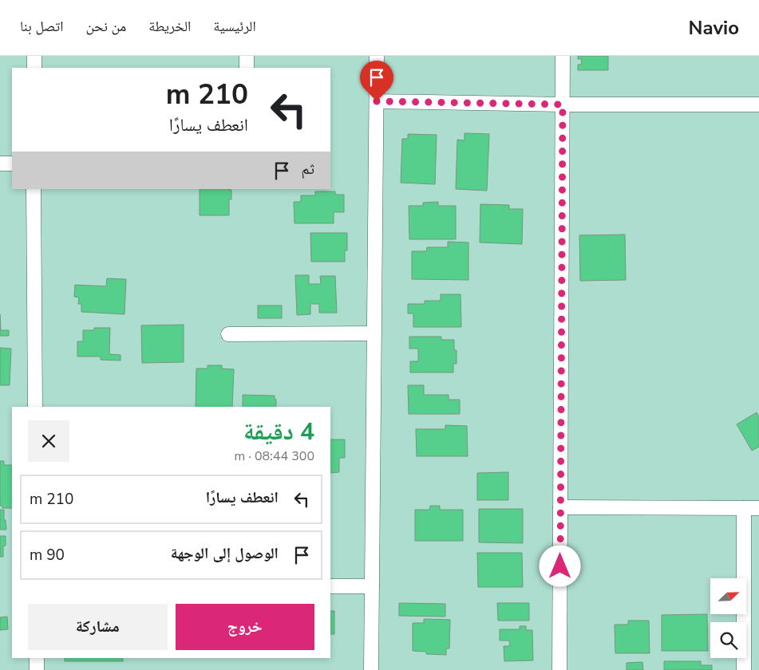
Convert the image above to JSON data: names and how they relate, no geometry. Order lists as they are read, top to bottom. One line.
{"north":"top right","page":{"header":"Navio","nav":["الرئيسية","الخريطة","من نحن","اتصل بنا"],"turn":["210 m","انعطف يسارًا"],"then":"ثم","heading":["4 دقيقة","300 m · 08:44"],"list":[{"name":"انعطف يسارًا","value":"210 m"},{"name":"الوصول إلى الوجهة","value":"90 m"}],"buttons":["خروج","مشاركة"]}}
